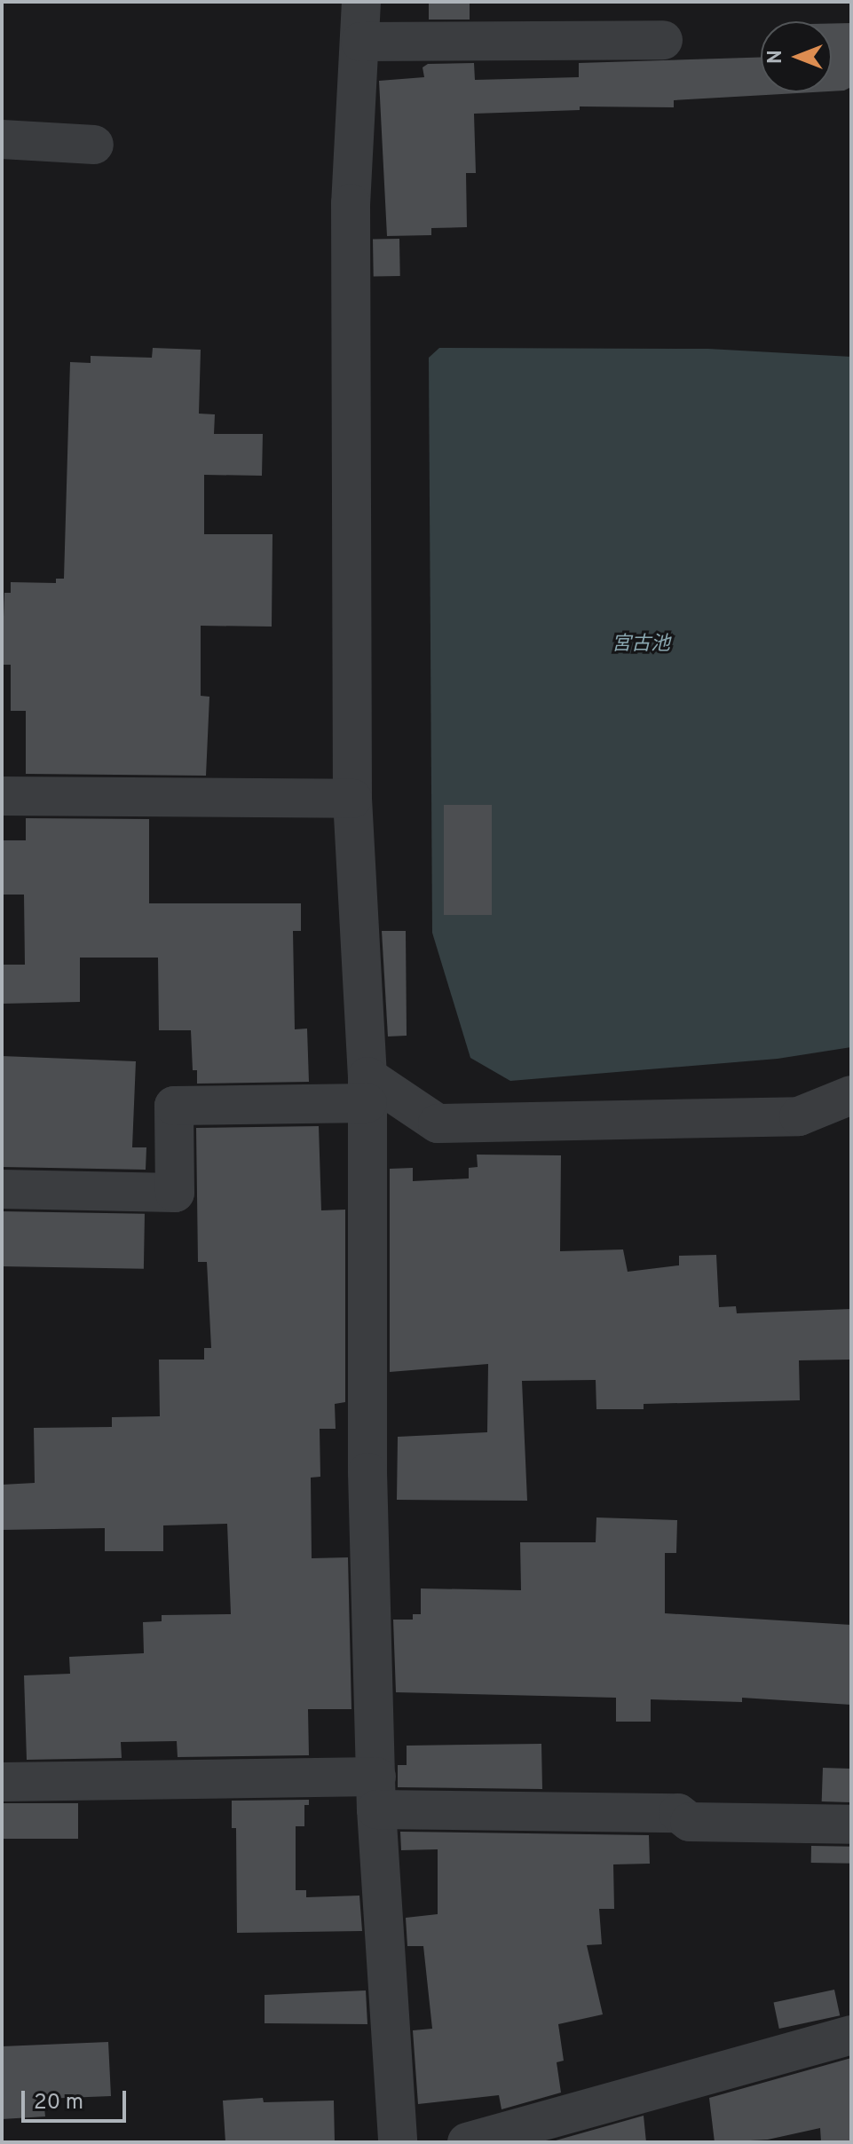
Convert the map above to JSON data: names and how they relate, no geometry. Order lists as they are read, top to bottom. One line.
{"water":["宮古池"],"scale_bar":"20 m","north":"left"}
